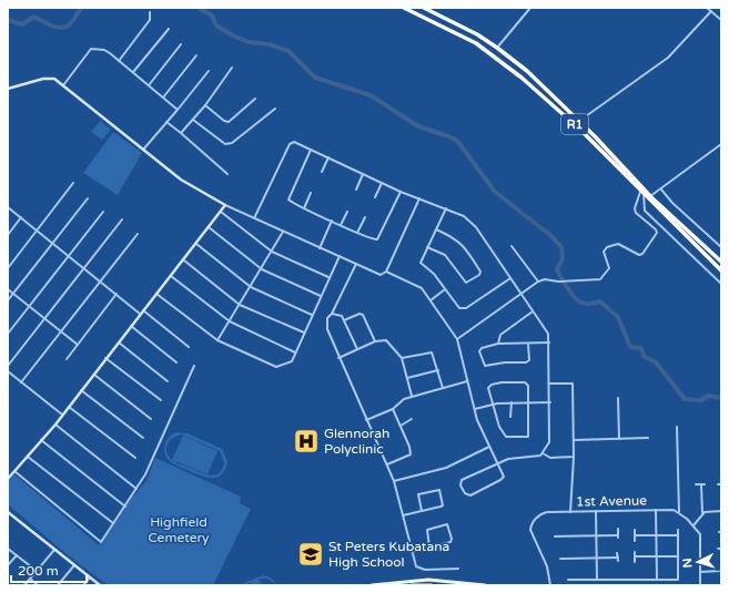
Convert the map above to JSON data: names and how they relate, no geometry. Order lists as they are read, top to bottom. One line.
{"streets":{"highway":["R1"],"street":["1st Avenue"]},"parks":["Highfield Cemetery"],"places":{"hospital":["Glennorah Polyclinic"],"school or university":["St Peters Kubatana High School"]},"scale_bar":"200 m","north":"left"}
